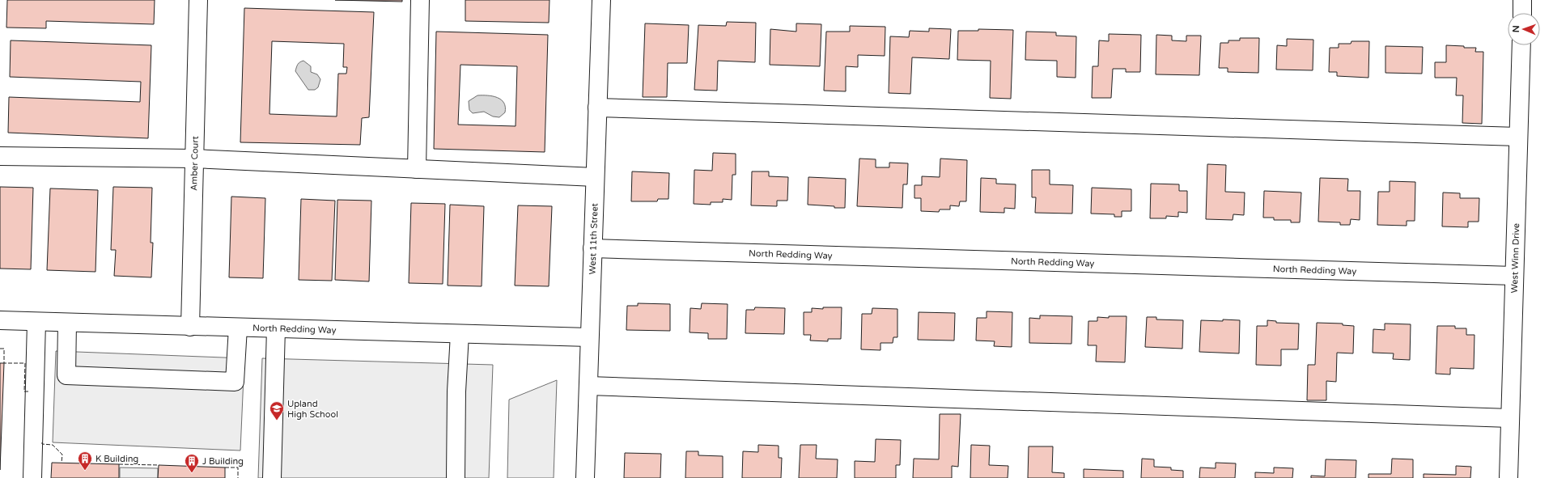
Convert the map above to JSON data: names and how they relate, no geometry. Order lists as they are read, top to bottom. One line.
{"streets":{"street":["Amber Court","West 11th Street","North Redding Way","West Winn Drive"]},"crossings":[["Amber Court","North Redding Way"],["West 11th Street","North Redding Way"],["North Redding Way","West Winn Drive"]],"places":{"school or university":["Upland High School"],"building":["K Building","J Building"]},"north":"left"}
